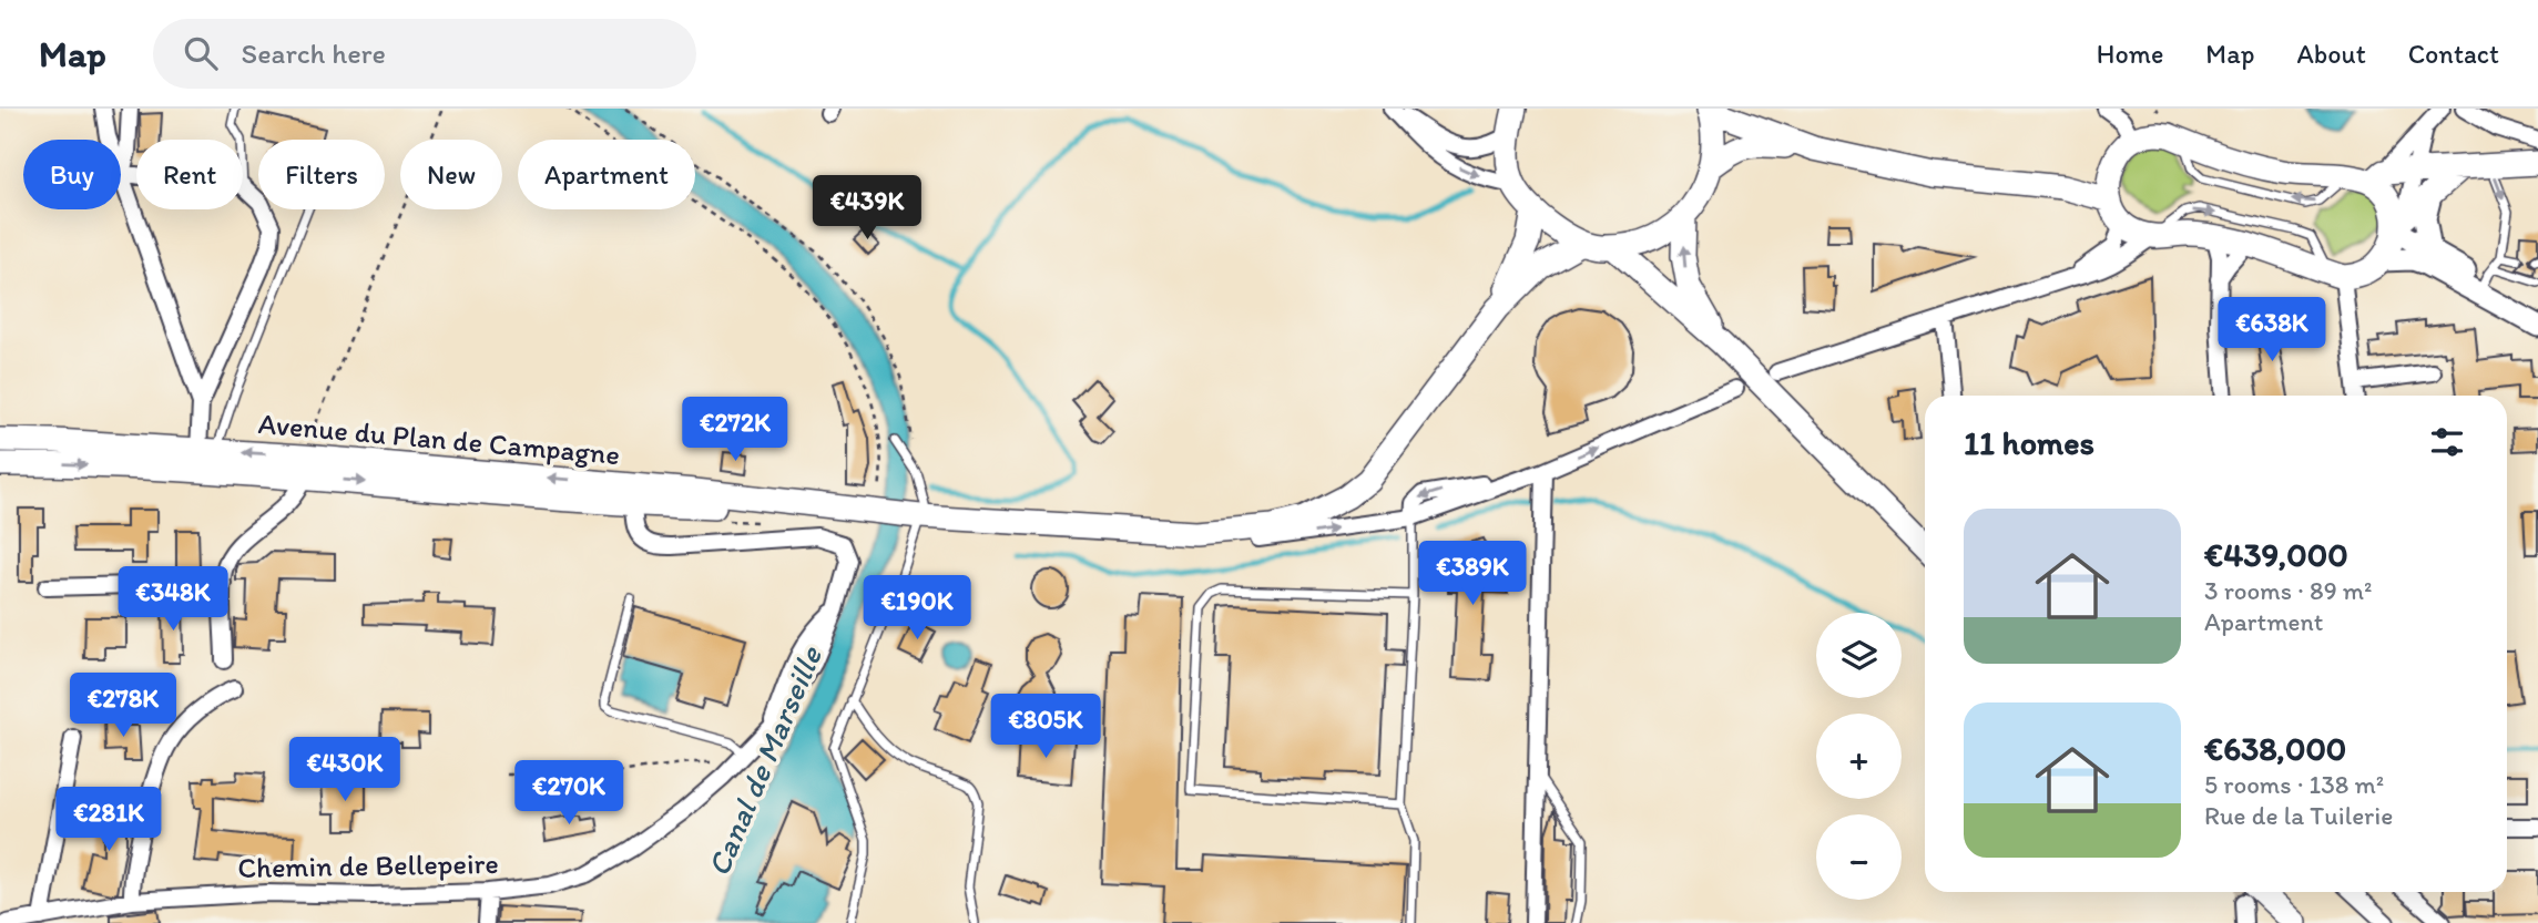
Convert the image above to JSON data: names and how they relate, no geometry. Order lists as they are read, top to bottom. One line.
{"streets":{"main road":["Avenue du Plan de Campagne"],"street":["Chemin de Bellepeire"]},"crossings":[["Avenue du Plan de Campagne","Chemin de Bellepeire"]],"water":["Canal de Marseille"],"page":{"header":"Map","search":"Search here","nav":["Home","Map","About","Contact"],"chip":["Buy","Rent","Filters","New","Apartment"],"price":["€439K","€638K","€272K","€389K","€348K","€190K","€278K","€805K","€430K","€270K","€281K"],"heading":"11 homes","list":[{"name":"€439,000","note":"3 rooms · 89 m² · Apartment"},{"name":"€638,000","note":"5 rooms · 138 m² · Rue de la Tuilerie"}],"map_buttons":["+","−"]}}
